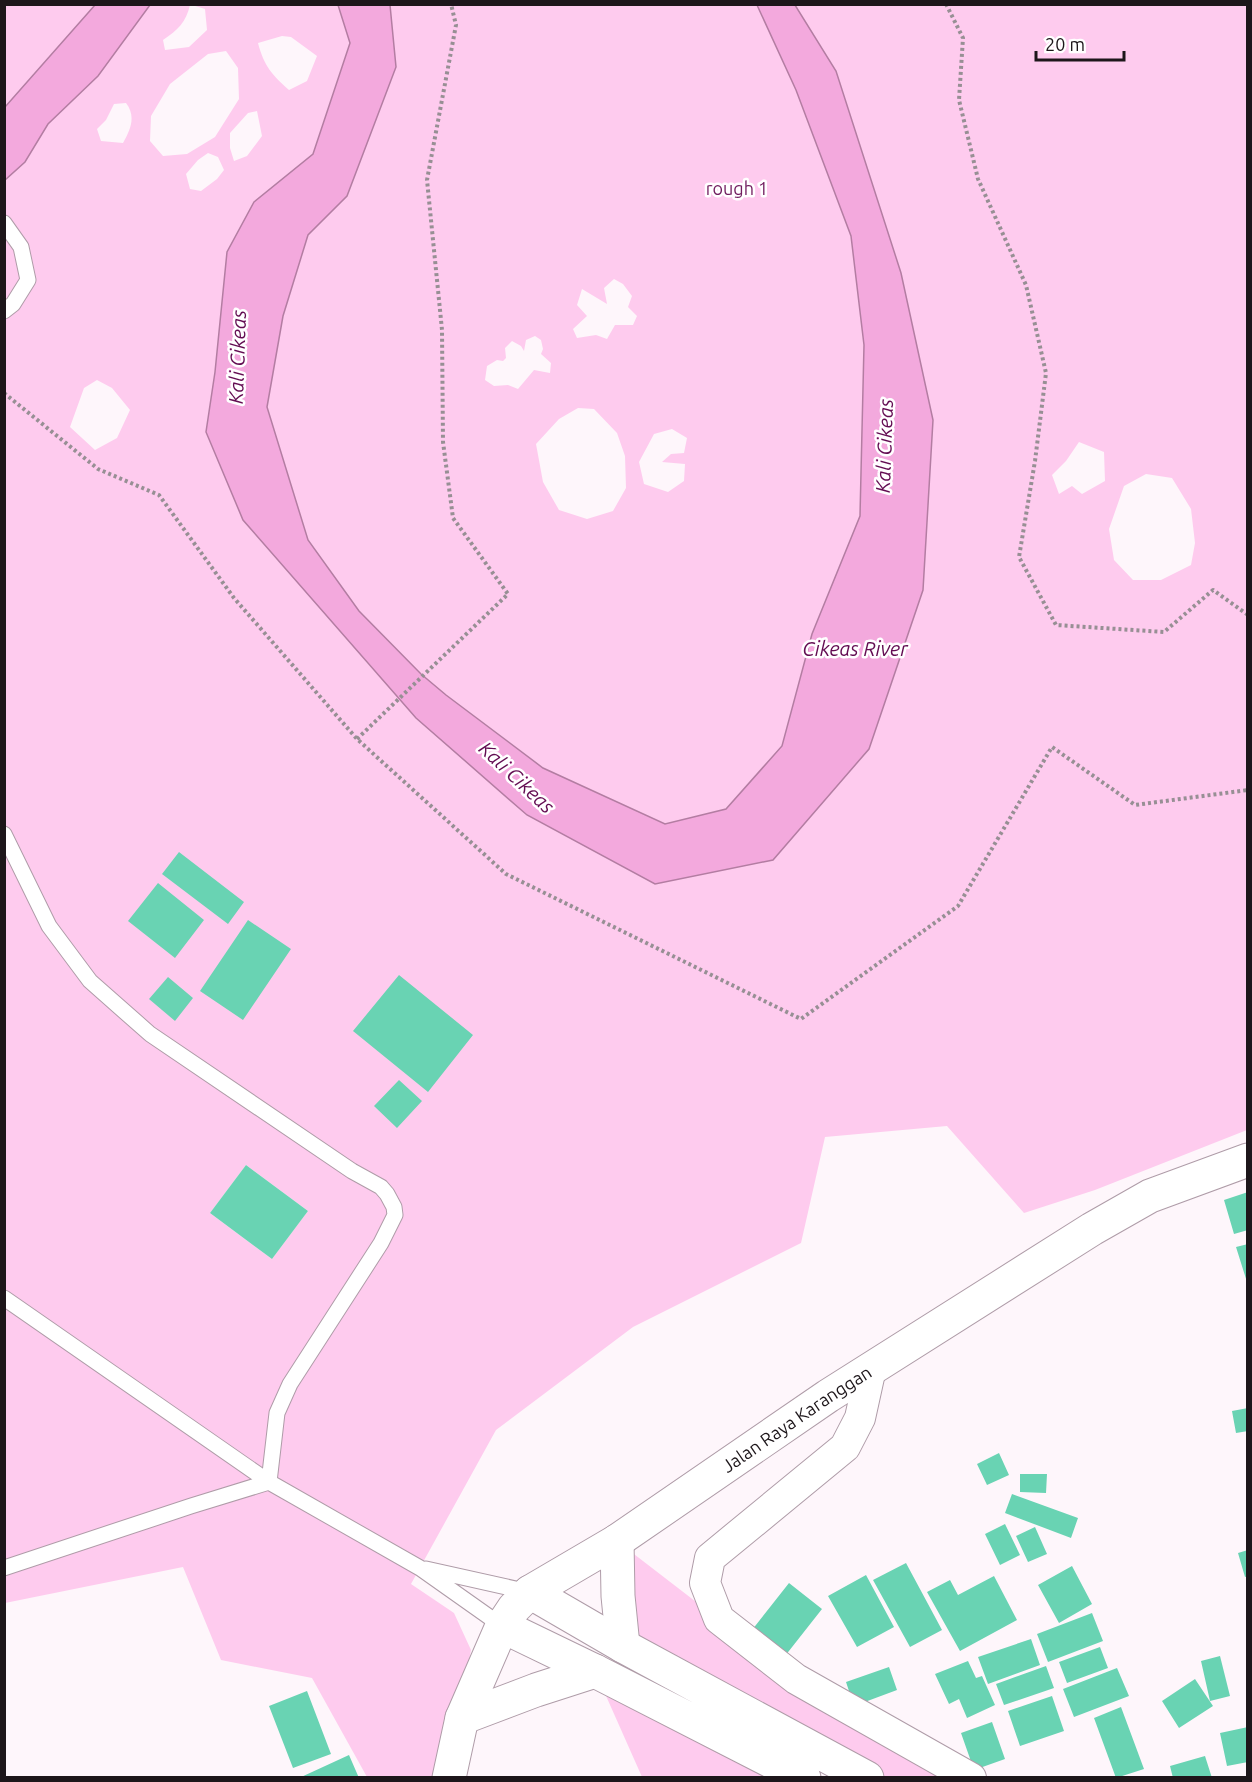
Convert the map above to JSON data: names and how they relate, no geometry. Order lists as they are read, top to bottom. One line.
{"streets":{"main road":["Jalan Raya Karanggan"]},"water":["Kali Cikeas","Cikeas River"],"parks":["rough 1"],"scale_bar":"20 m"}
